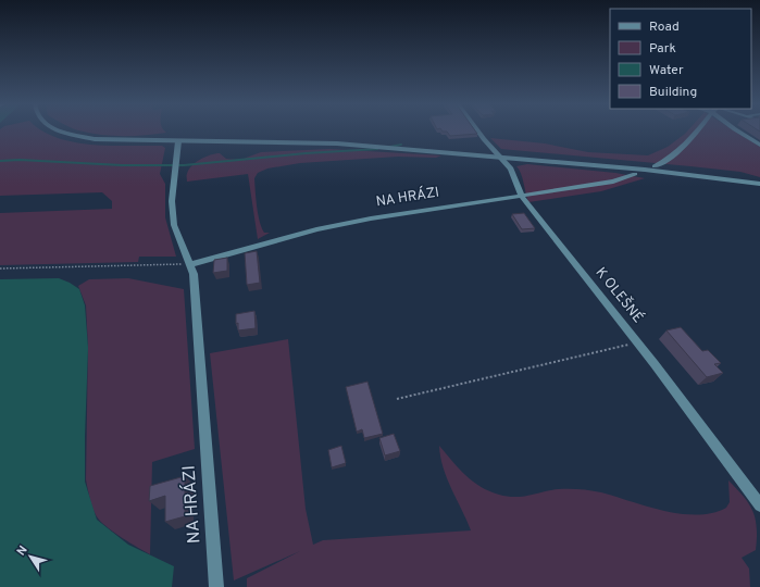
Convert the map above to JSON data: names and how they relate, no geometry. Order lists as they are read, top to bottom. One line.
{"streets":{"street":["NA HRÁZI","K OLEŠNÉ"]},"crossings":[["NA HRÁZI","K OLEŠNÉ"]],"legend":["Road","Park","Water","Building"],"north":"top left"}
